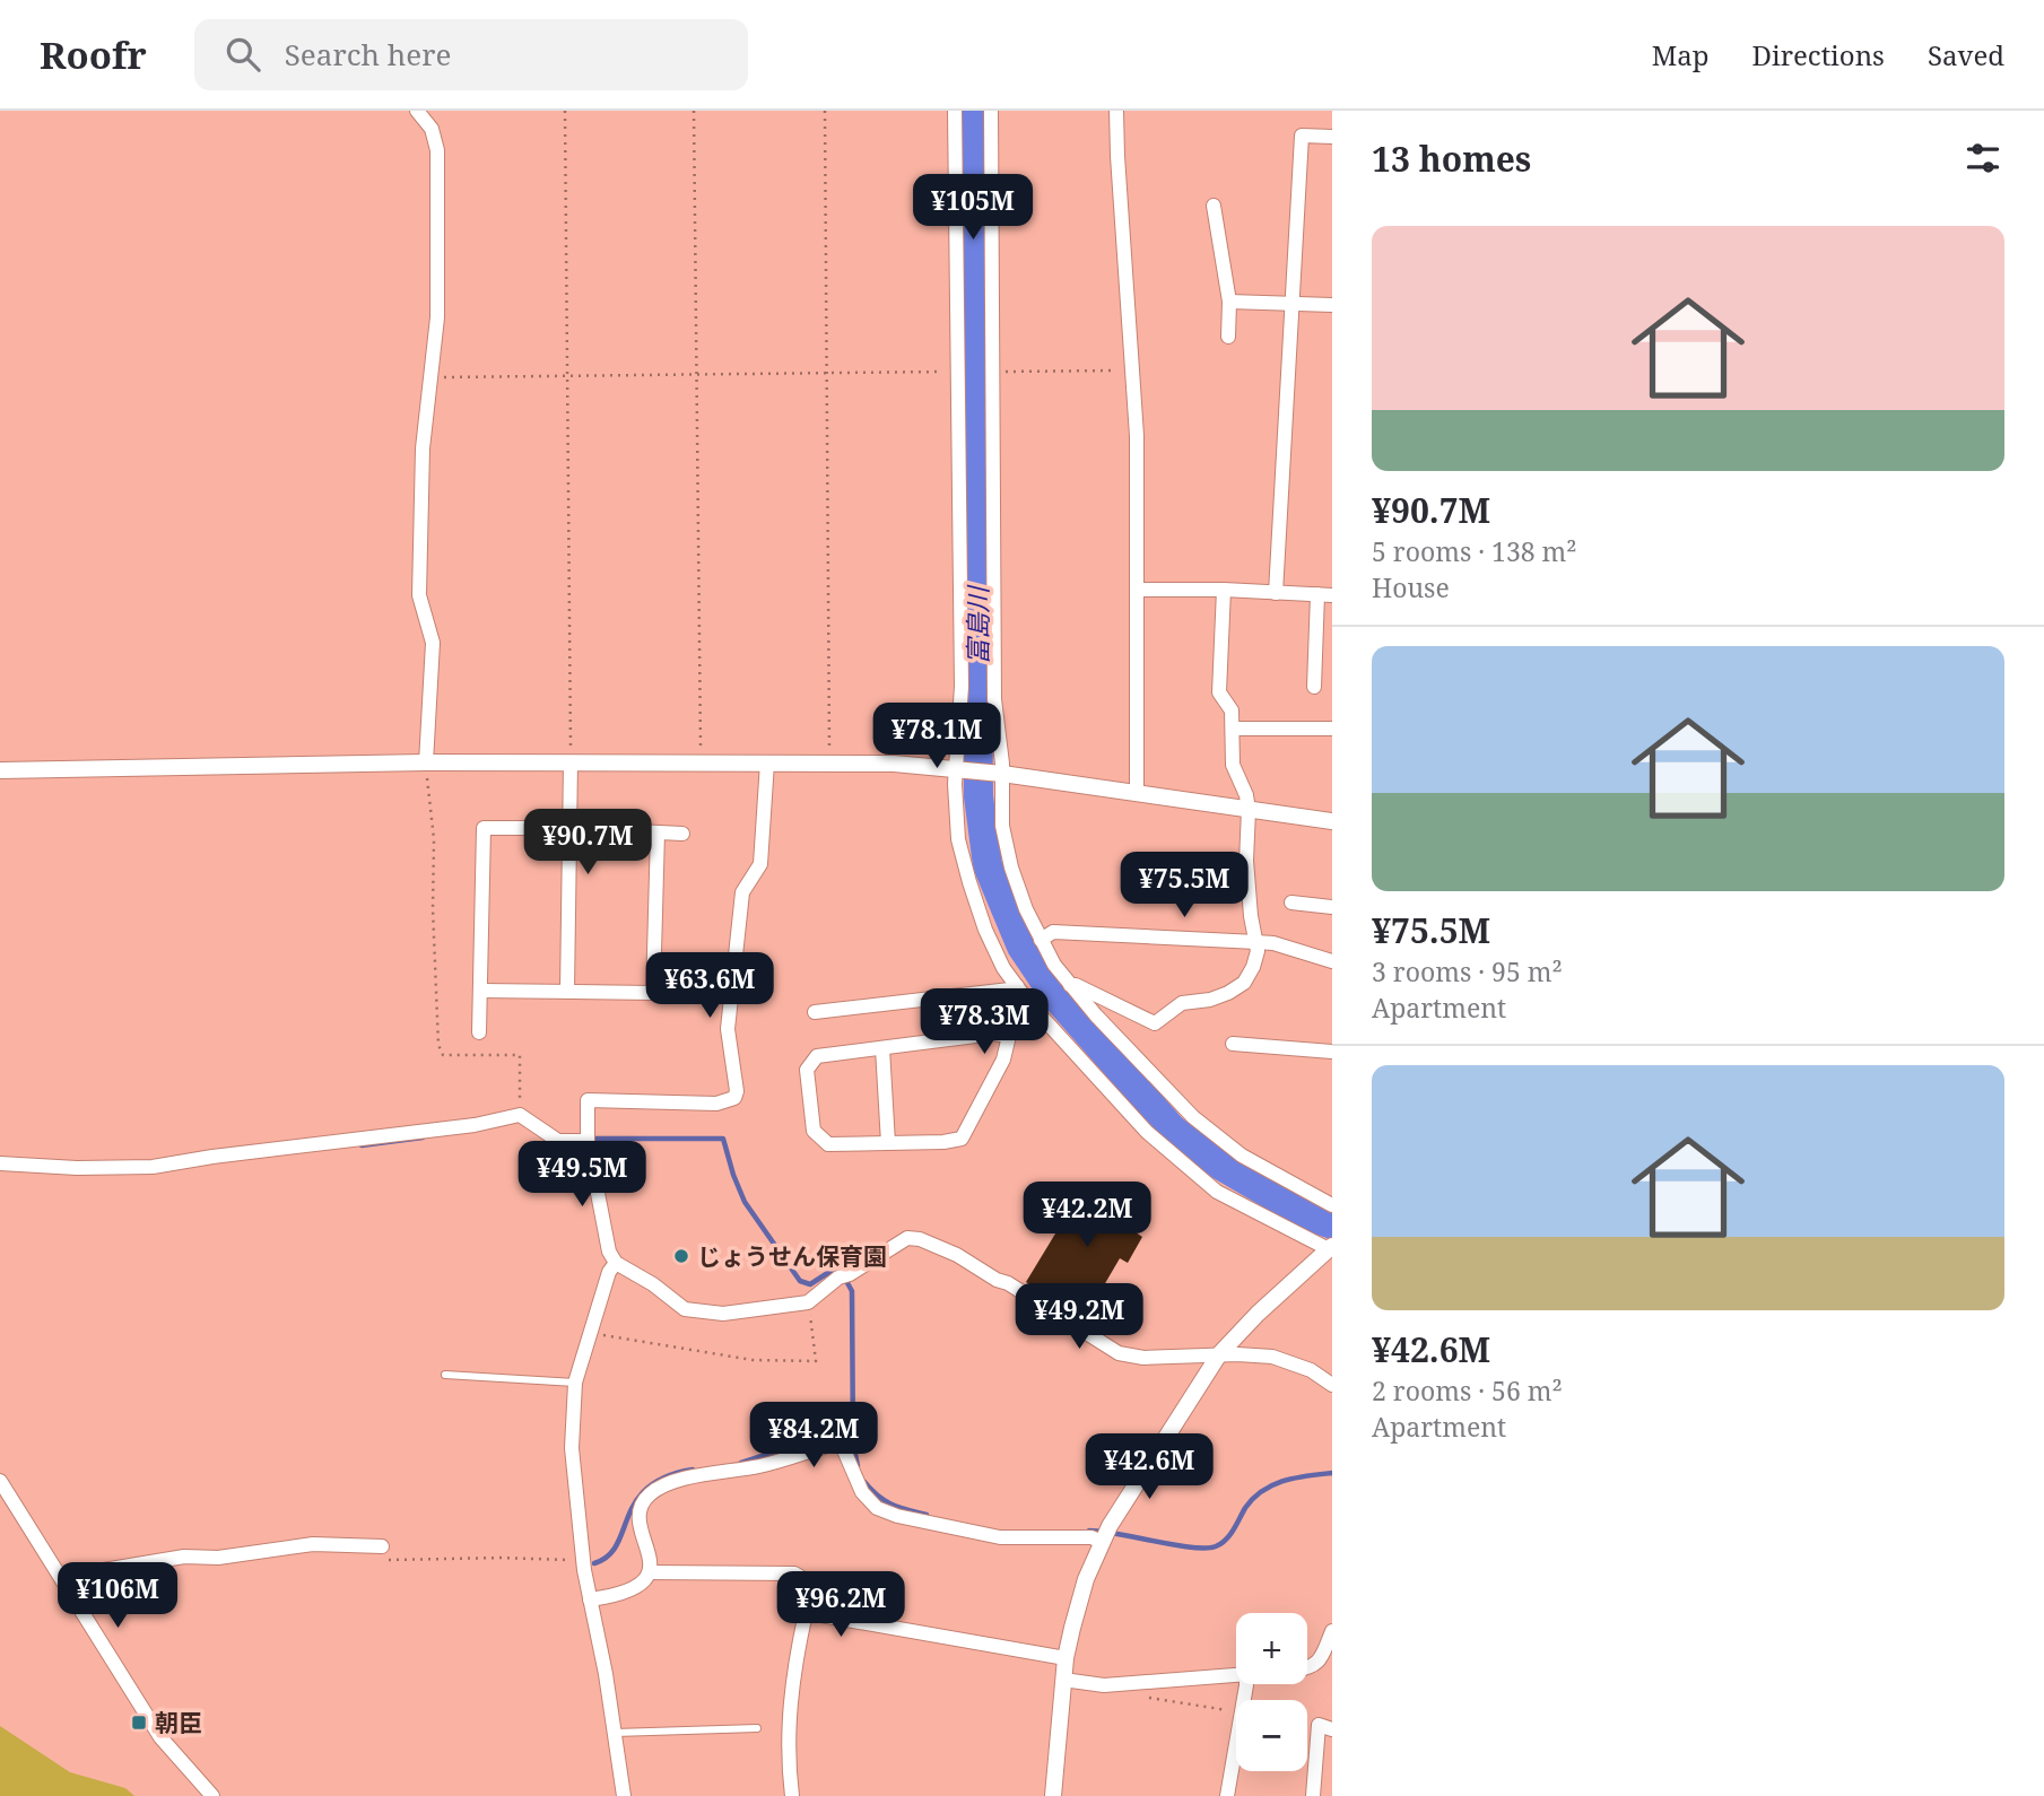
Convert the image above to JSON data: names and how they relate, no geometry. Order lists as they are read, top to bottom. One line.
{"water":["富島川"],"places":{"other":["じょうせん保育園"],"transit":["朝臣"]},"page":{"header":"Roofr","search":"Search here","nav":["Map","Directions","Saved"],"heading":"13 homes","price":["¥105M","¥78.1M","¥90.7M","¥75.5M","¥63.6M","¥78.3M","¥49.5M","¥42.2M","¥49.2M","¥84.2M","¥42.6M","¥106M","¥96.2M"],"list":[{"name":"¥90.7M","note":"5 rooms · 138 m² · House"},{"name":"¥75.5M","note":"3 rooms · 95 m² · Apartment"},{"name":"¥42.6M","note":"2 rooms · 56 m² · Apartment"}],"map_buttons":["+","−"]}}
